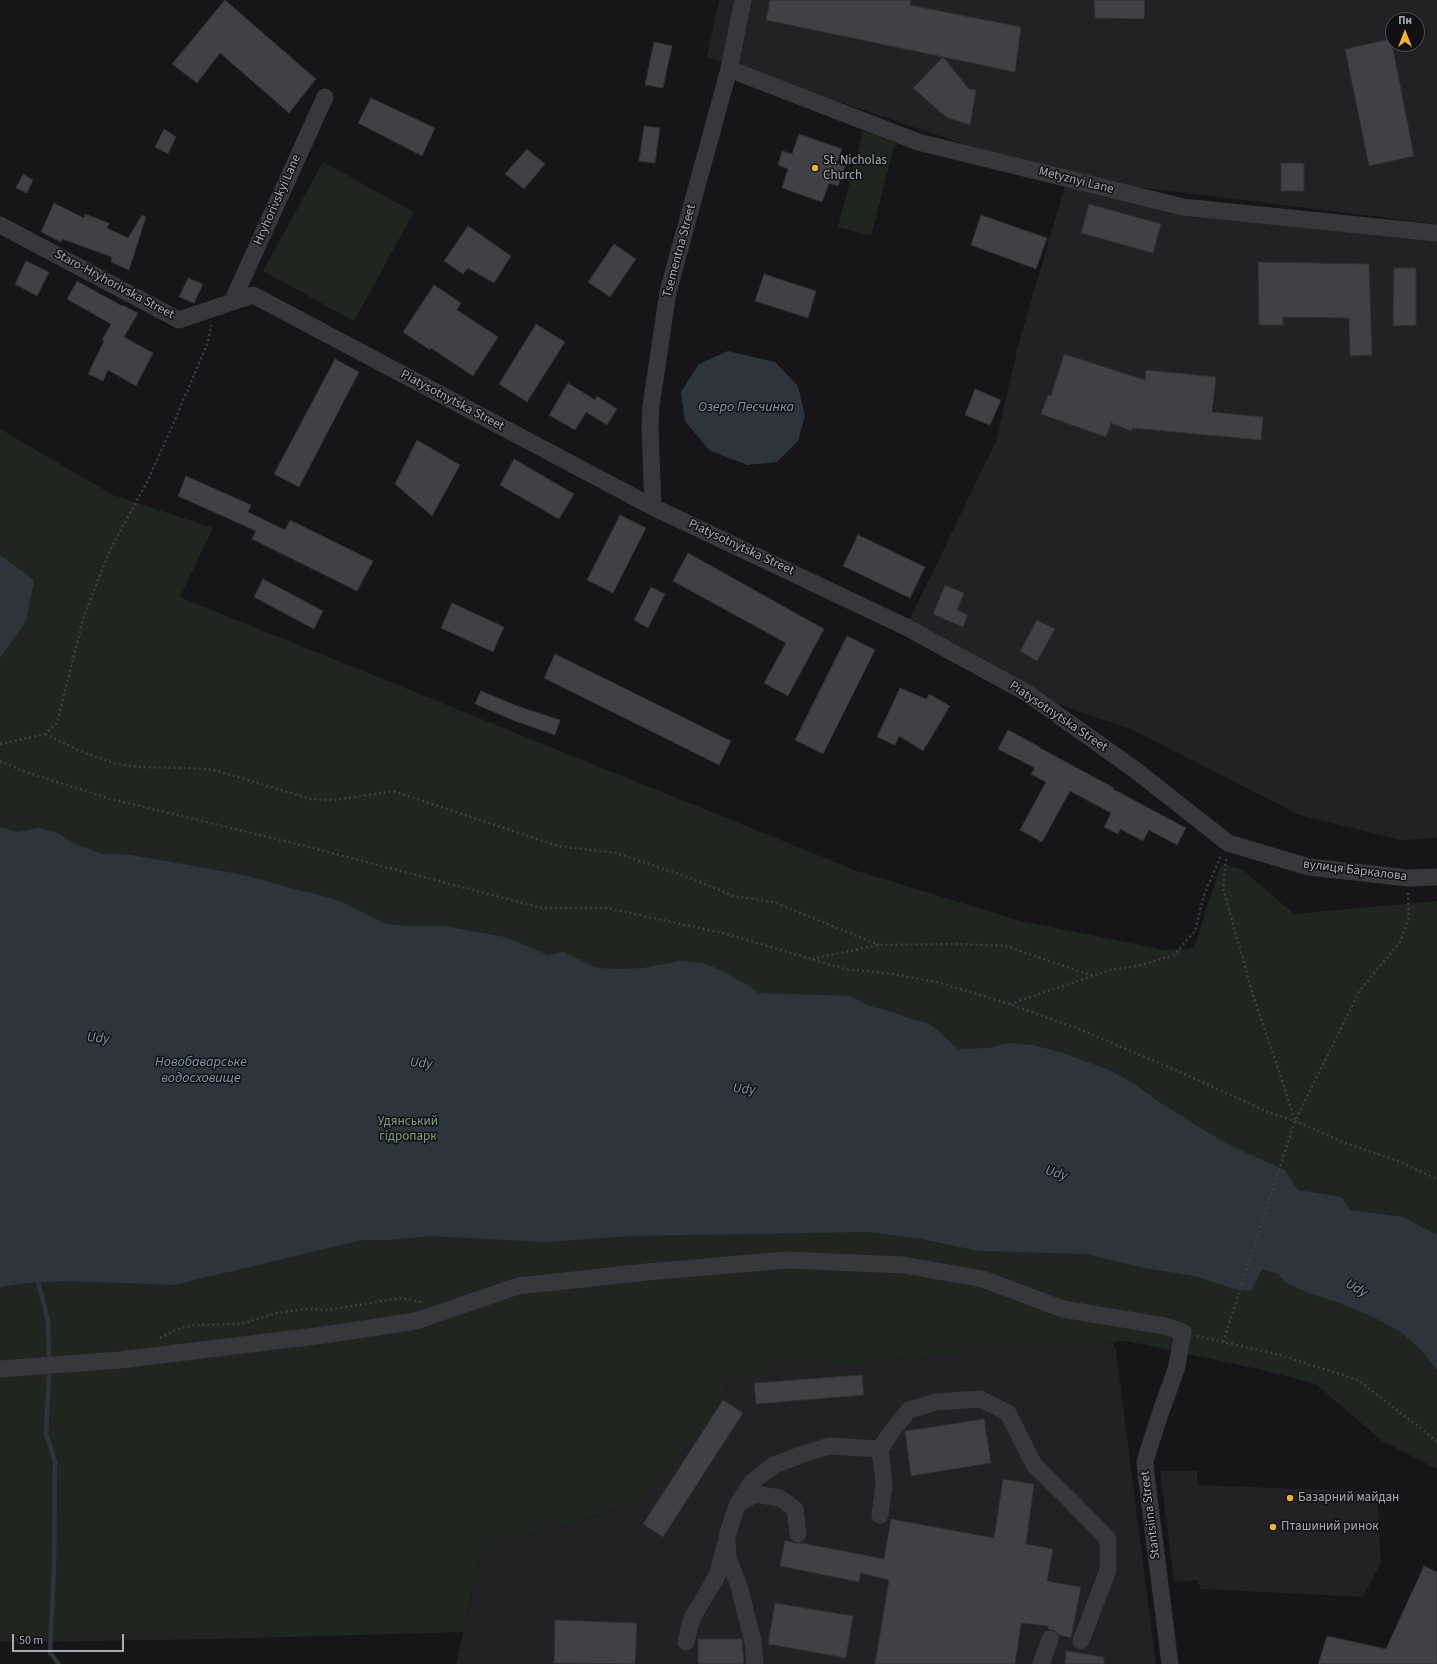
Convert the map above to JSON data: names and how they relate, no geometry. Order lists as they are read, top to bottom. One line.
{"streets":{"street":["Metyznyi Lane","Hryhorivskyi Lane","Tsementna Street","Staro-Hryhorivska Street","Piatysotnytska Street","вулиця Баркалова","Stantsiina Street"]},"crossings":[["Metyznyi Lane","Tsementna Street"],["Hryhorivskyi Lane","Staro-Hryhorivska Street"],["Hryhorivskyi Lane","Piatysotnytska Street"],["Tsementna Street","Piatysotnytska Street"],["Staro-Hryhorivska Street","Piatysotnytska Street"],["Piatysotnytska Street","вулиця Баркалова"]],"water":["Озеро Песчинка","Udy","Новобаварське водосховище"],"parks":["Удянський гідропарк"],"places":["St. Nicholas Church","Базарний майдан","Пташиний ринок"],"scale_bar":"50 m","north":"top"}
